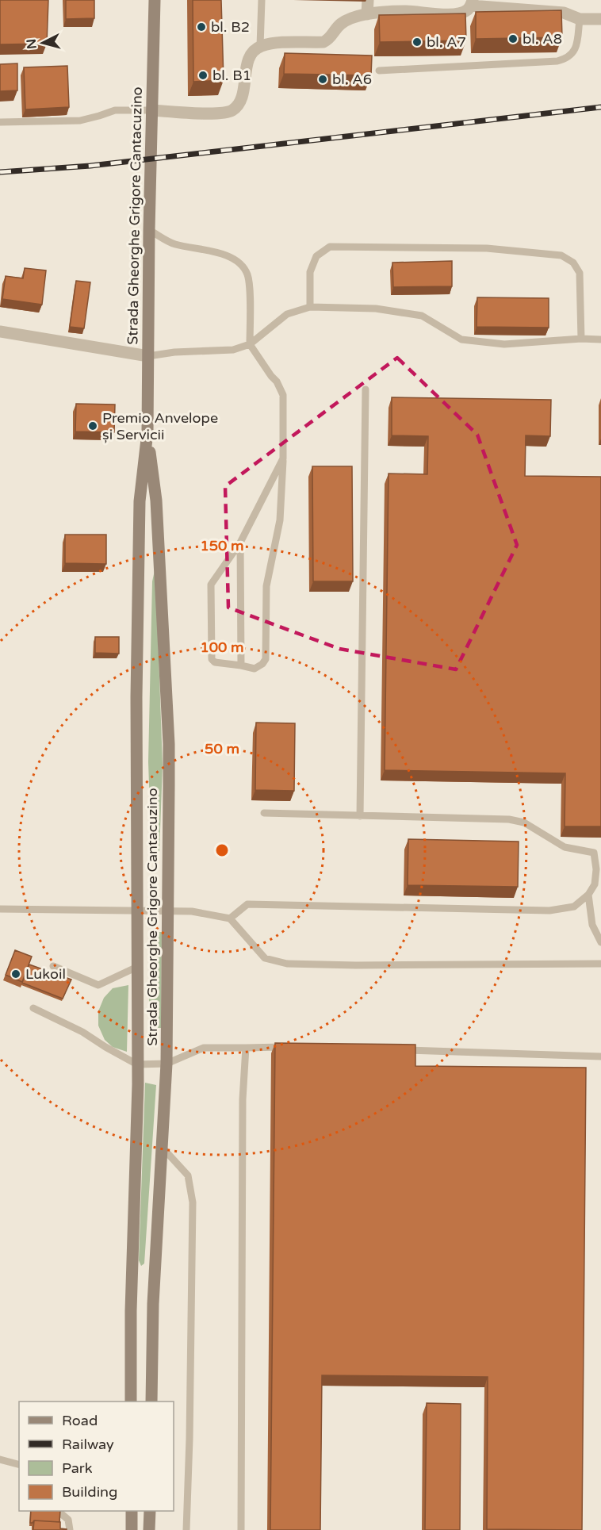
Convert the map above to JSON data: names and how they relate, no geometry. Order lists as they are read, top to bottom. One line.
{"streets":{"main road":["Strada Gheorghe Grigore Cantacuzino"]},"places":["bl. B2","bl. A8","bl. A7","bl. B1","bl. A6","Premio Anvelope și Servicii","Lukoil"],"legend":["Road","Railway","Park","Building"],"north":"left","rings":["150 m","100 m","50 m"]}
